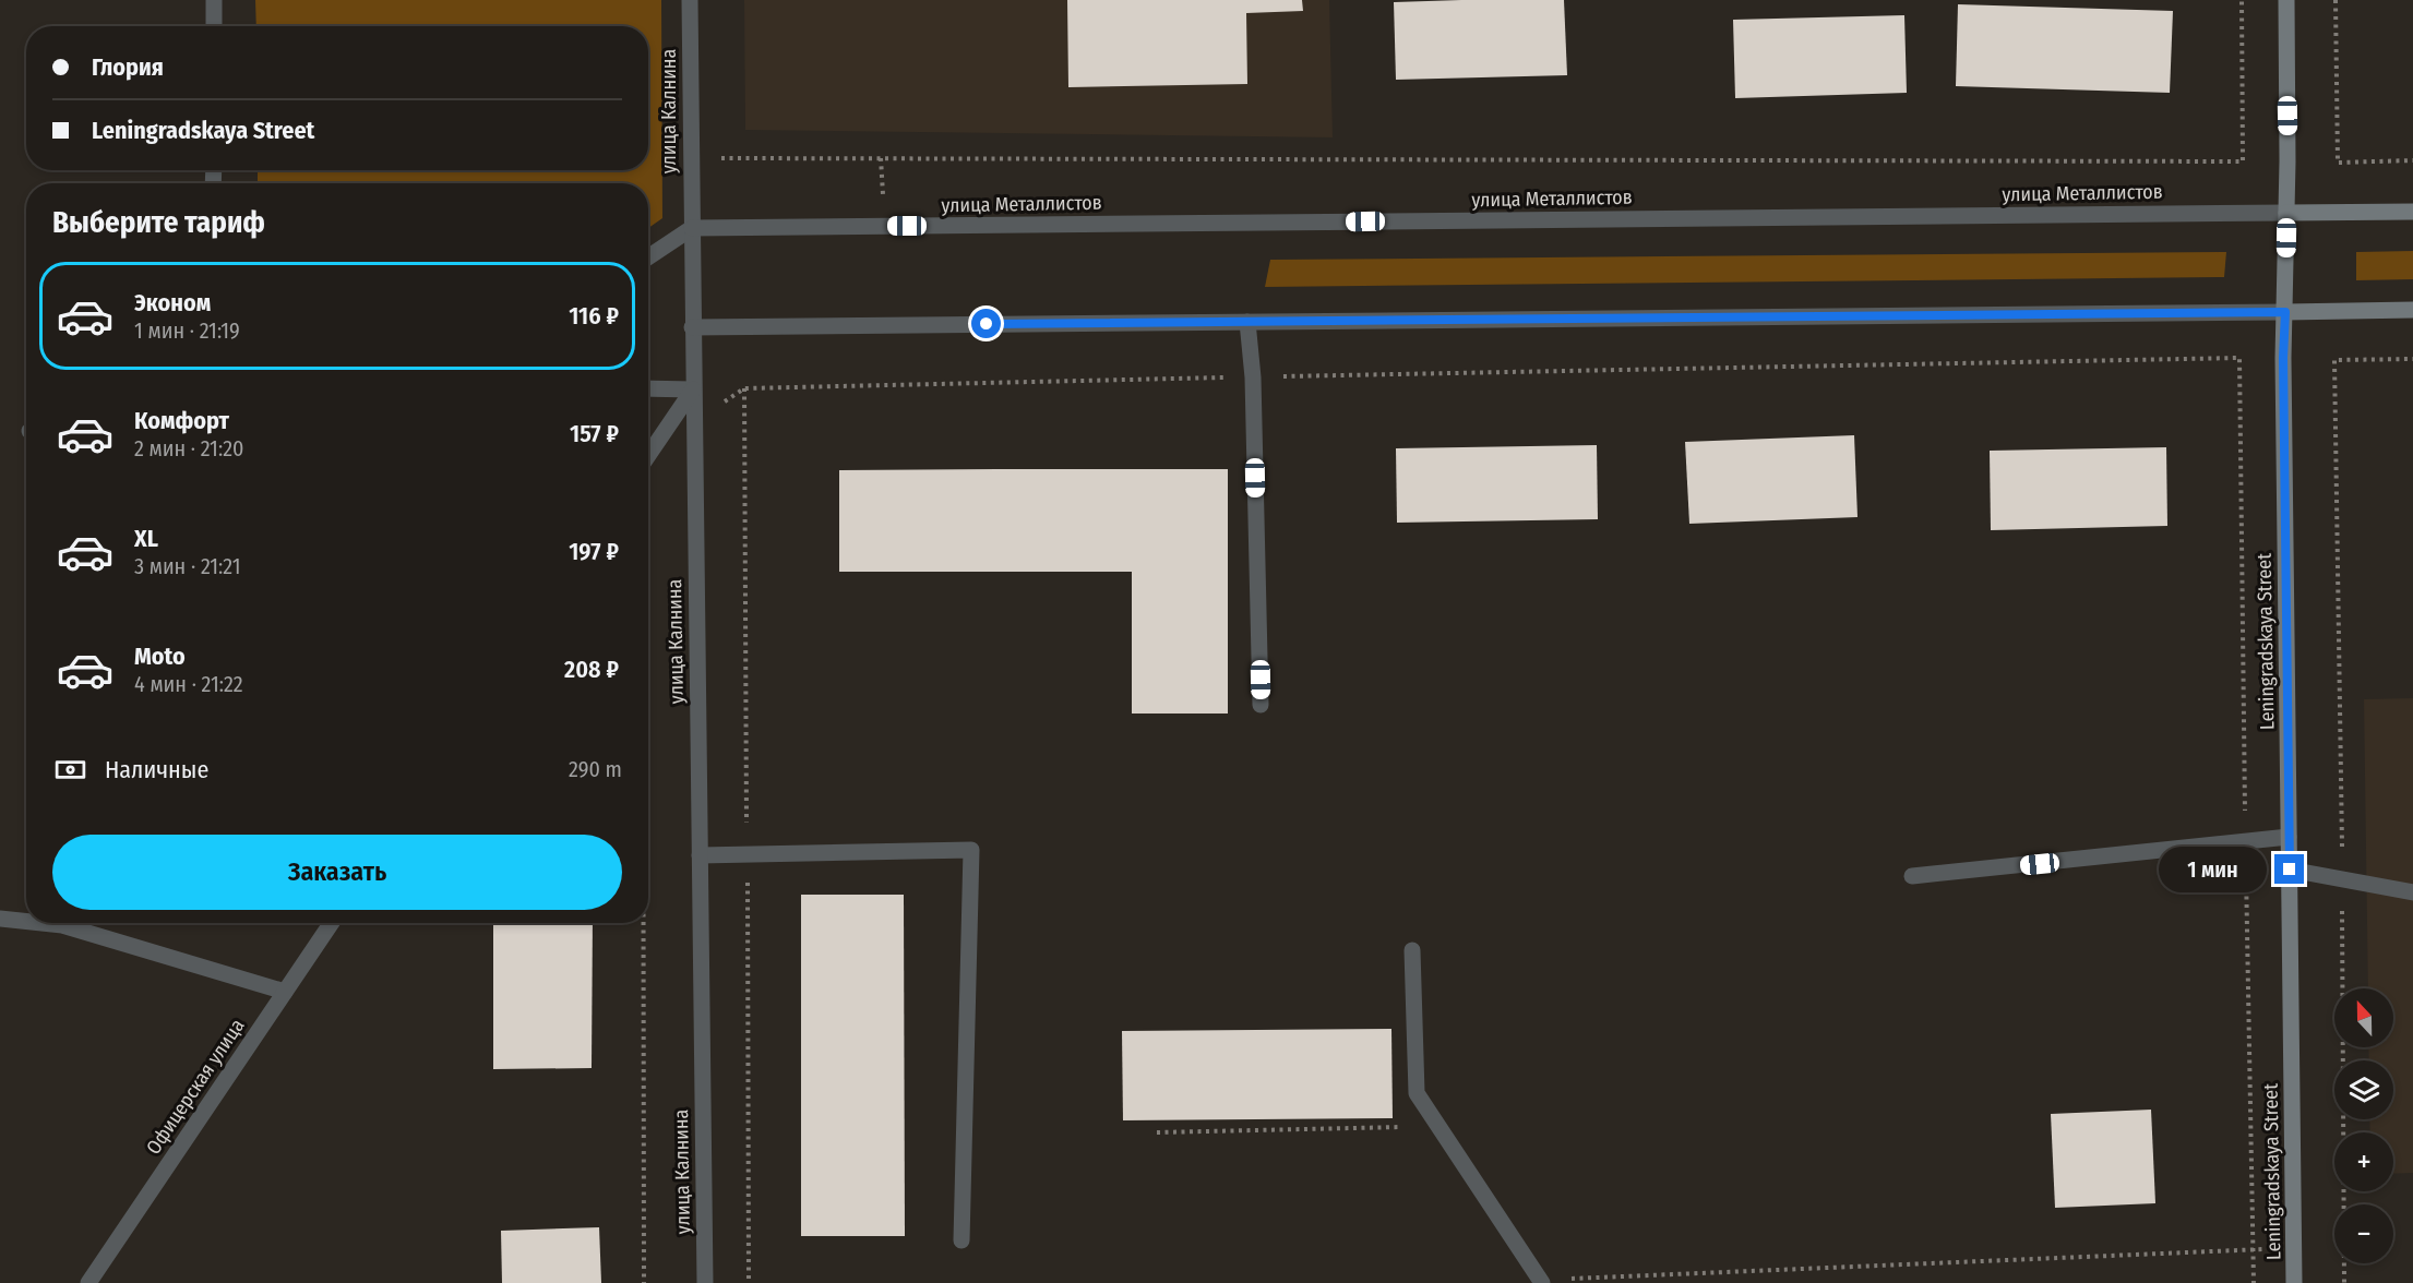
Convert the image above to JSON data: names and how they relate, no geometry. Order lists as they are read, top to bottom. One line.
{"streets":{"street":["улица Калнина","улица Металлистов","Leningradskaya Street","Офицерская улица"]},"crossings":[["улица Калнина","улица Металлистов"],["улица Металлистов","Leningradskaya Street"]],"north":"top","page":{"banner":["Глория","Leningradskaya Street"],"heading":"Выберите тариф","list":[{"name":"Эконом","note":"1 мин · 21:19","value":"116 ₽"},{"name":"Комфорт","note":"2 мин · 21:20","value":"157 ₽"},{"name":"XL","note":"3 мин · 21:21","value":"197 ₽"},{"name":"Moto","note":"4 мин · 21:22","value":"208 ₽"}],"pay":["Наличные","290 m"],"buttons":"Заказать","bubble":"1 мин","map_buttons":["+","−"]}}
